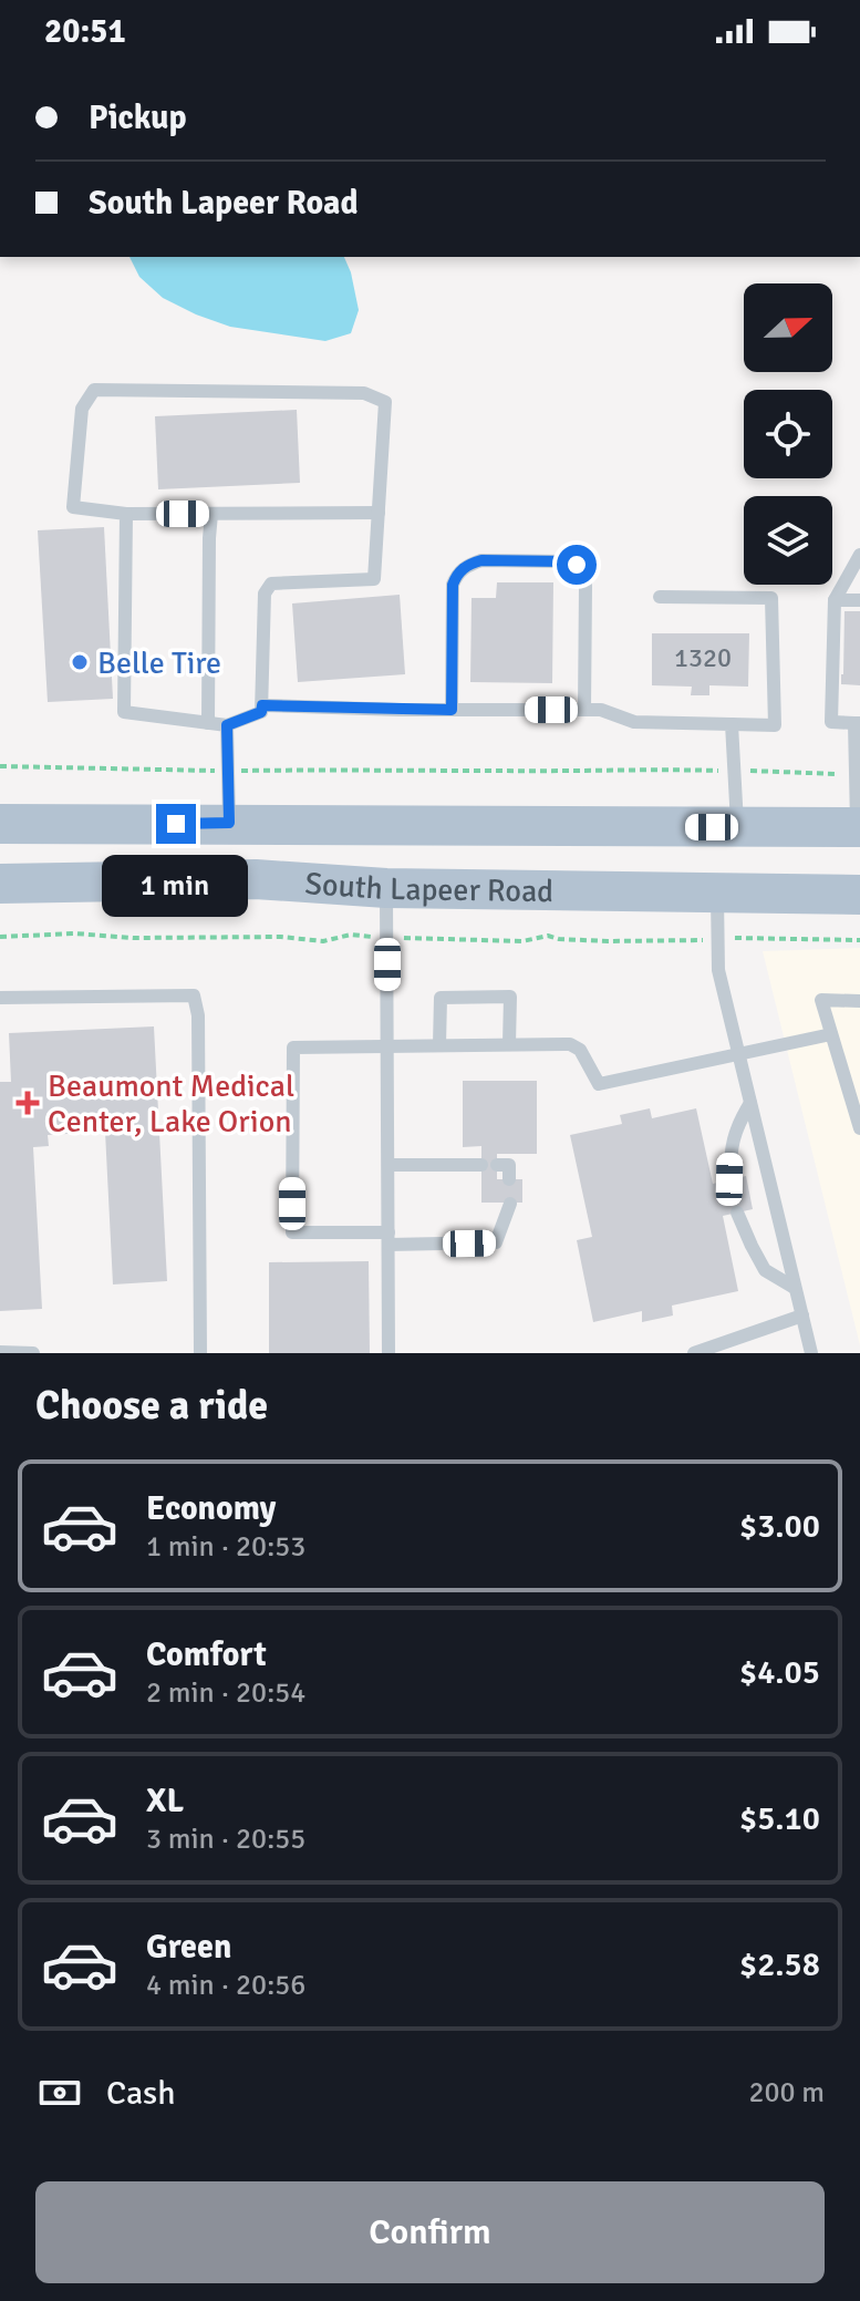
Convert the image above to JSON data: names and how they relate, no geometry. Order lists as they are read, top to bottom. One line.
{"streets":{"main road":["South Lapeer Road"]},"places":{"other":["Belle Tire"],"health":["Beaumont Medical Center, Lake Orion"]},"house_numbers":["1320"],"north":"right","page":{"status":"20:51","banner":["Pickup","South Lapeer Road"],"bubble":"1 min","heading":"Choose a ride","list":[{"name":"Economy","note":"1 min · 20:53","value":"$3.00"},{"name":"Comfort","note":"2 min · 20:54","value":"$4.05"},{"name":"XL","note":"3 min · 20:55","value":"$5.10"},{"name":"Green","note":"4 min · 20:56","value":"$2.58"}],"pay":["Cash","200 m"],"buttons":"Confirm"}}
